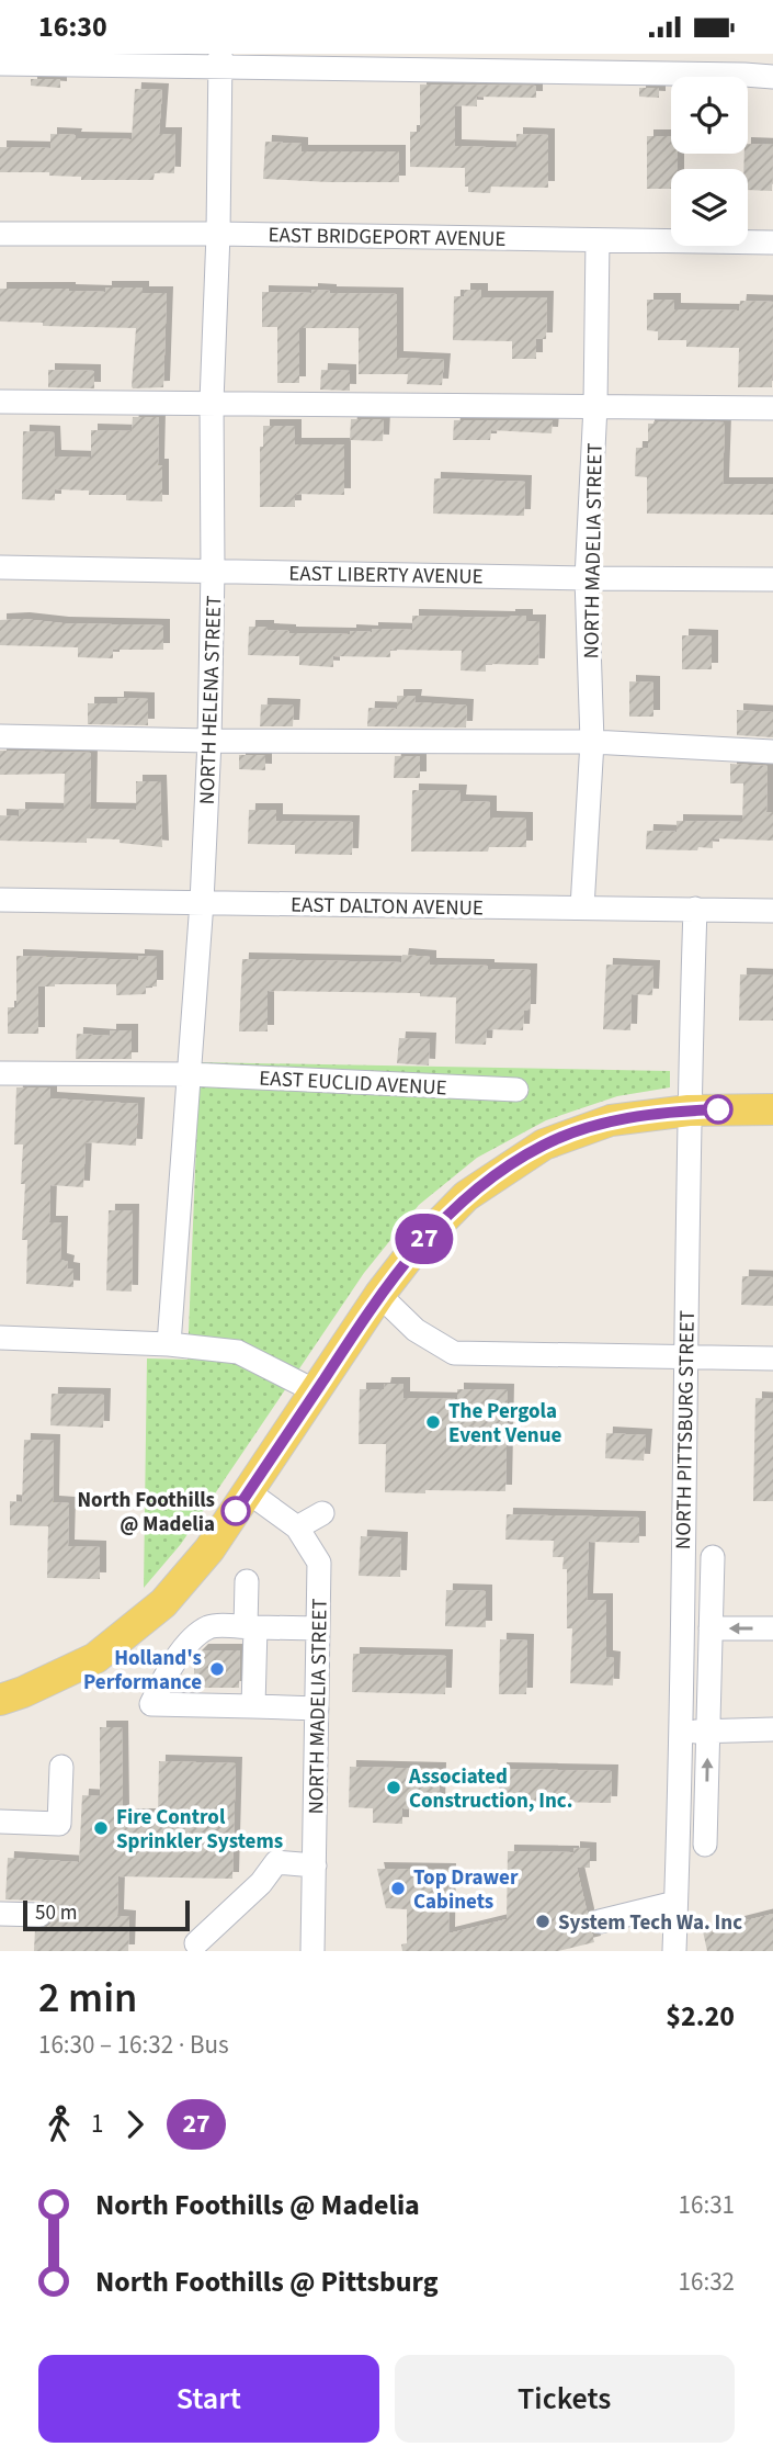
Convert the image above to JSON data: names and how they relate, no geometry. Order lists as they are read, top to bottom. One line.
{"streets":{"street":["EAST BRIDGEPORT AVENUE","NORTH MADELIA STREET","EAST LIBERTY AVENUE","NORTH HELENA STREET","EAST DALTON AVENUE","EAST EUCLID AVENUE","NORTH PITTSBURG STREET"]},"crossings":[["EAST BRIDGEPORT AVENUE","NORTH MADELIA STREET"],["EAST BRIDGEPORT AVENUE","NORTH HELENA STREET"],["NORTH MADELIA STREET","EAST LIBERTY AVENUE"],["NORTH MADELIA STREET","EAST DALTON AVENUE"],["EAST LIBERTY AVENUE","NORTH HELENA STREET"],["NORTH HELENA STREET","EAST DALTON AVENUE"],["NORTH HELENA STREET","EAST EUCLID AVENUE"],["EAST DALTON AVENUE","NORTH PITTSBURG STREET"]],"places":["The Pergola Event Venue","North Foothills @ Madelia","Holland's Performance","Associated Construction, Inc.","Fire Control Sprinkler Systems","Top Drawer Cabinets","System Tech Wa. Inc"],"lines":["bus line 27"],"scale_bar":"50 m","page":{"status":"16:30","on_map":"27","scale":"50 m","heading":["2 min","16:30 – 16:32 · Bus","$2.20"],"legs":["1","27"],"list":[{"name":"North Foothills @ Madelia","value":"16:31"},{"name":"North Foothills @ Pittsburg","value":"16:32"}],"buttons":["Start","Tickets"]}}
